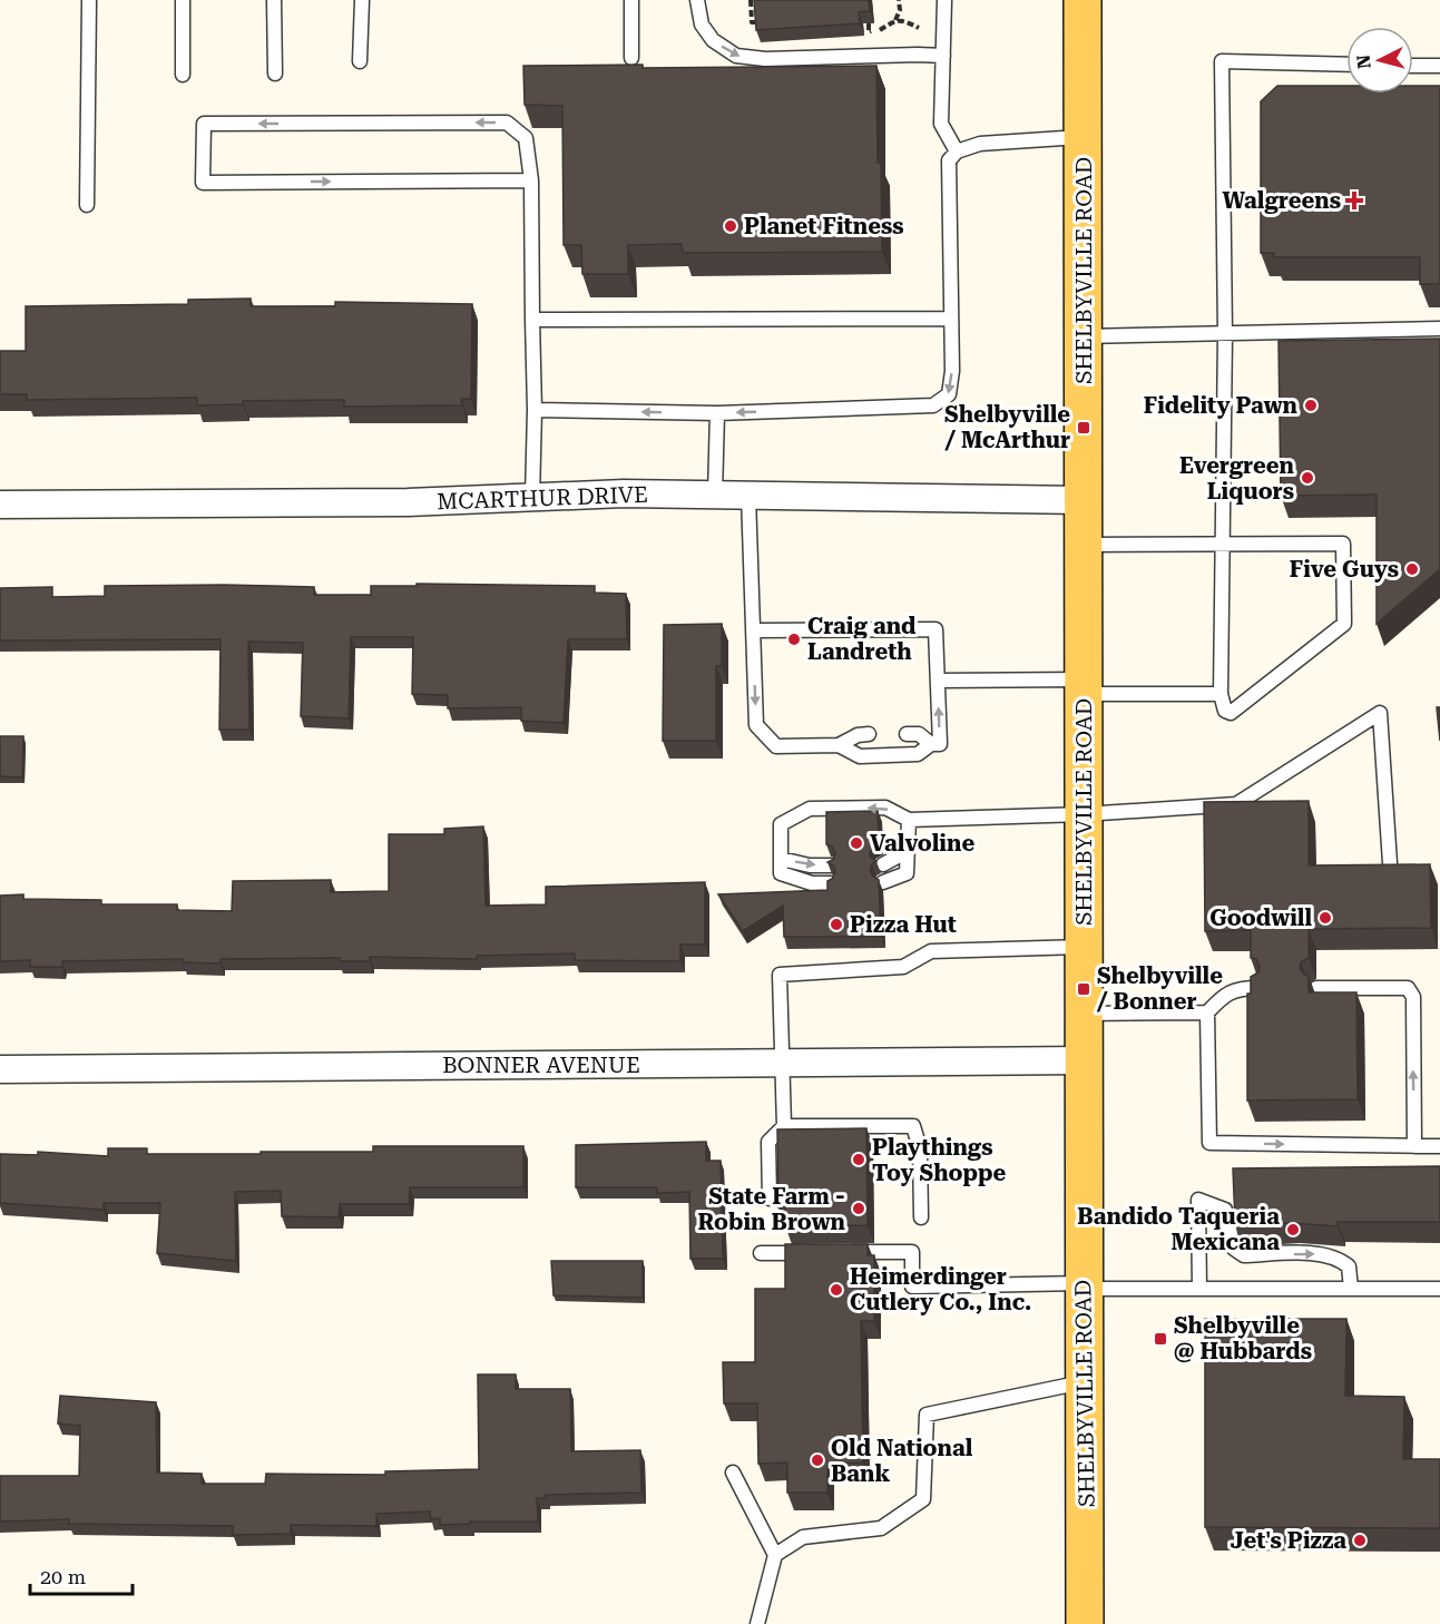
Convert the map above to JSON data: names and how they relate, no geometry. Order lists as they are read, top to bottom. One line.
{"streets":{"main road":["SHELBYVILLE ROAD"],"street":["MCARTHUR DRIVE","BONNER AVENUE"]},"crossings":[["SHELBYVILLE ROAD","MCARTHUR DRIVE"],["SHELBYVILLE ROAD","BONNER AVENUE"]],"places":{"health":["Walgreens"],"other":["Planet Fitness","Fidelity Pawn","Evergreen Liquors","Five Guys","Craig and Landreth","Valvoline","Goodwill","Pizza Hut","Playthings Toy Shoppe","State Farm - Robin Brown","Bandido Taqueria Mexicana","Heimerdinger Cutlery Co., Inc.","Old National Bank","Jet's Pizza"],"transit":["Shelbyville / McArthur","Shelbyville / Bonner","Shelbyville @ Hubbards"]},"scale_bar":"20 m","north":"left"}
